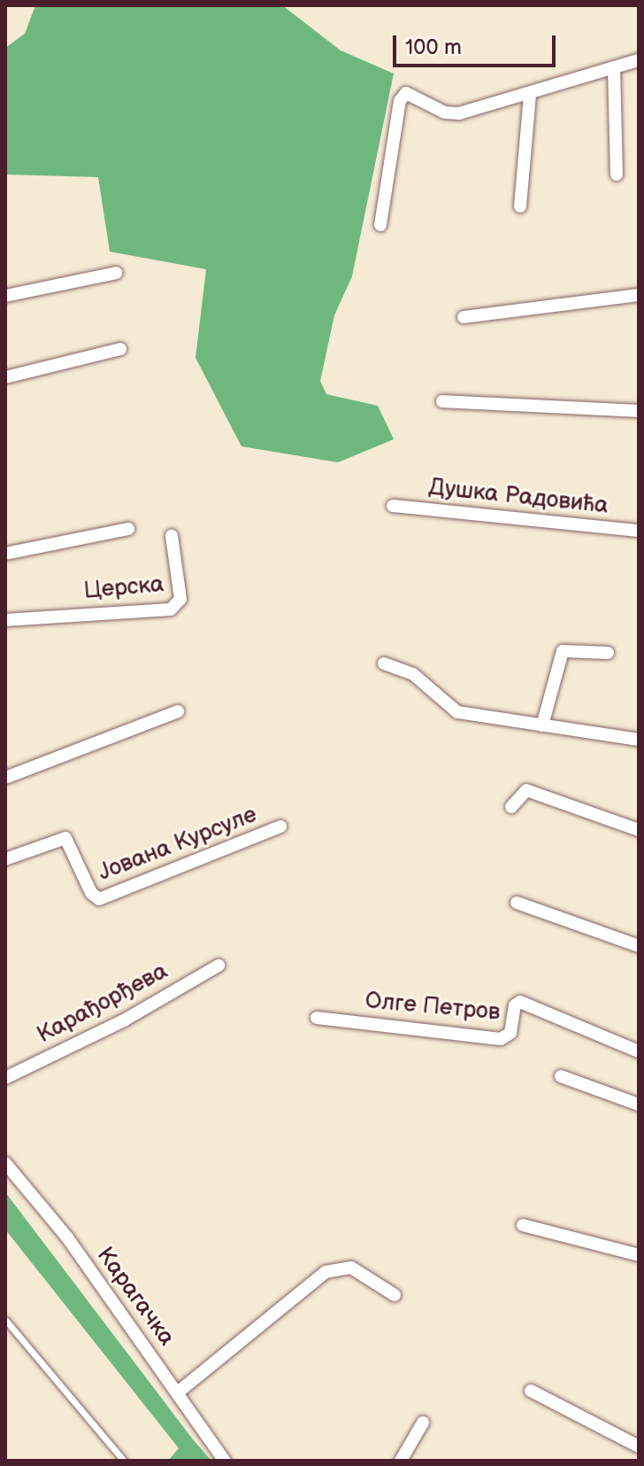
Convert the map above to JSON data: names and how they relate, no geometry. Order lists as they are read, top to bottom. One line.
{"streets":{"street":["Душка Радовића","Церска","Јована Курсуле","Карађорђева","Олге Петров","Карагачка"]},"scale_bar":"100 m"}
